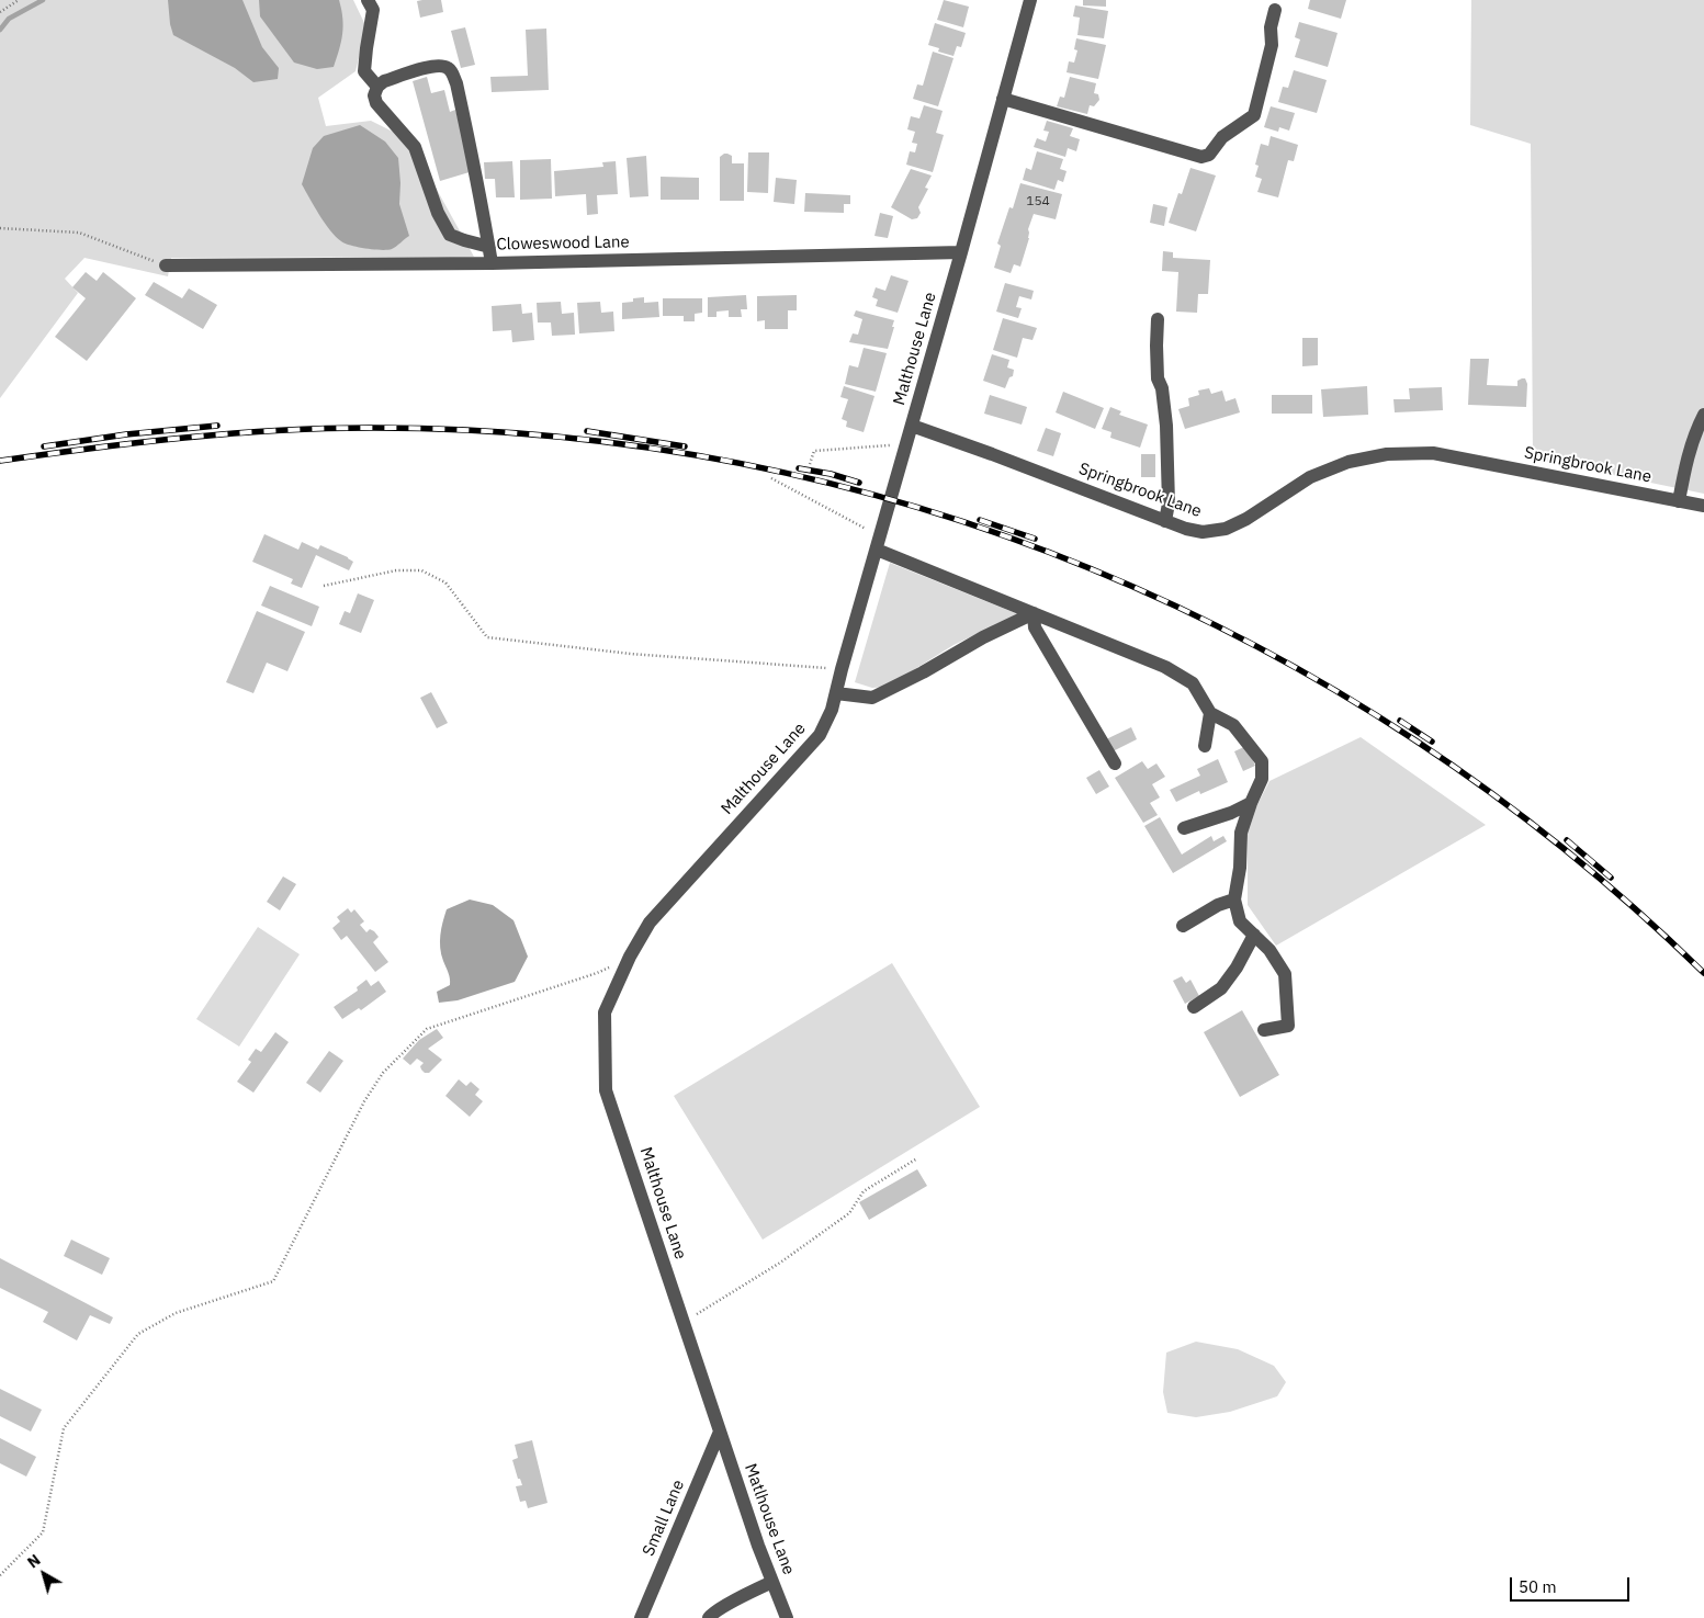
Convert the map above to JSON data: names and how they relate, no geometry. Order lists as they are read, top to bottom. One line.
{"streets":{"street":["Cloweswood Lane","Malthouse Lane","Springbrook Lane","Small Lane","Matlhouse Lane"]},"crossings":[["Cloweswood Lane","Malthouse Lane"],["Malthouse Lane","Springbrook Lane"],["Malthouse Lane","Small Lane"],["Malthouse Lane","Matlhouse Lane"],["Small Lane","Matlhouse Lane"]],"house_numbers":["154"],"scale_bar":"50 m","north":"top left"}
